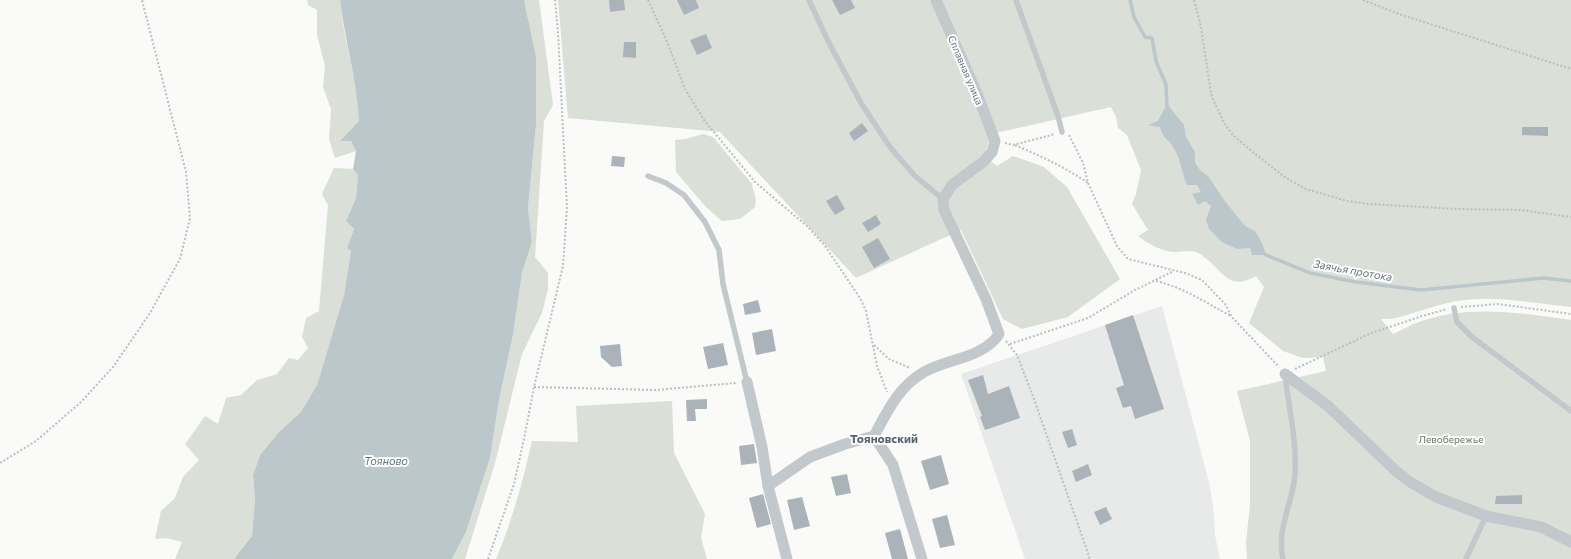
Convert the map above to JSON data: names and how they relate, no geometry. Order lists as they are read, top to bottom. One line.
{"streets":{"street":["Сплавная улица"]},"districts":["Тояновский"],"water":["Заячья протока","Тояново"],"parks":["Левобережье"]}
